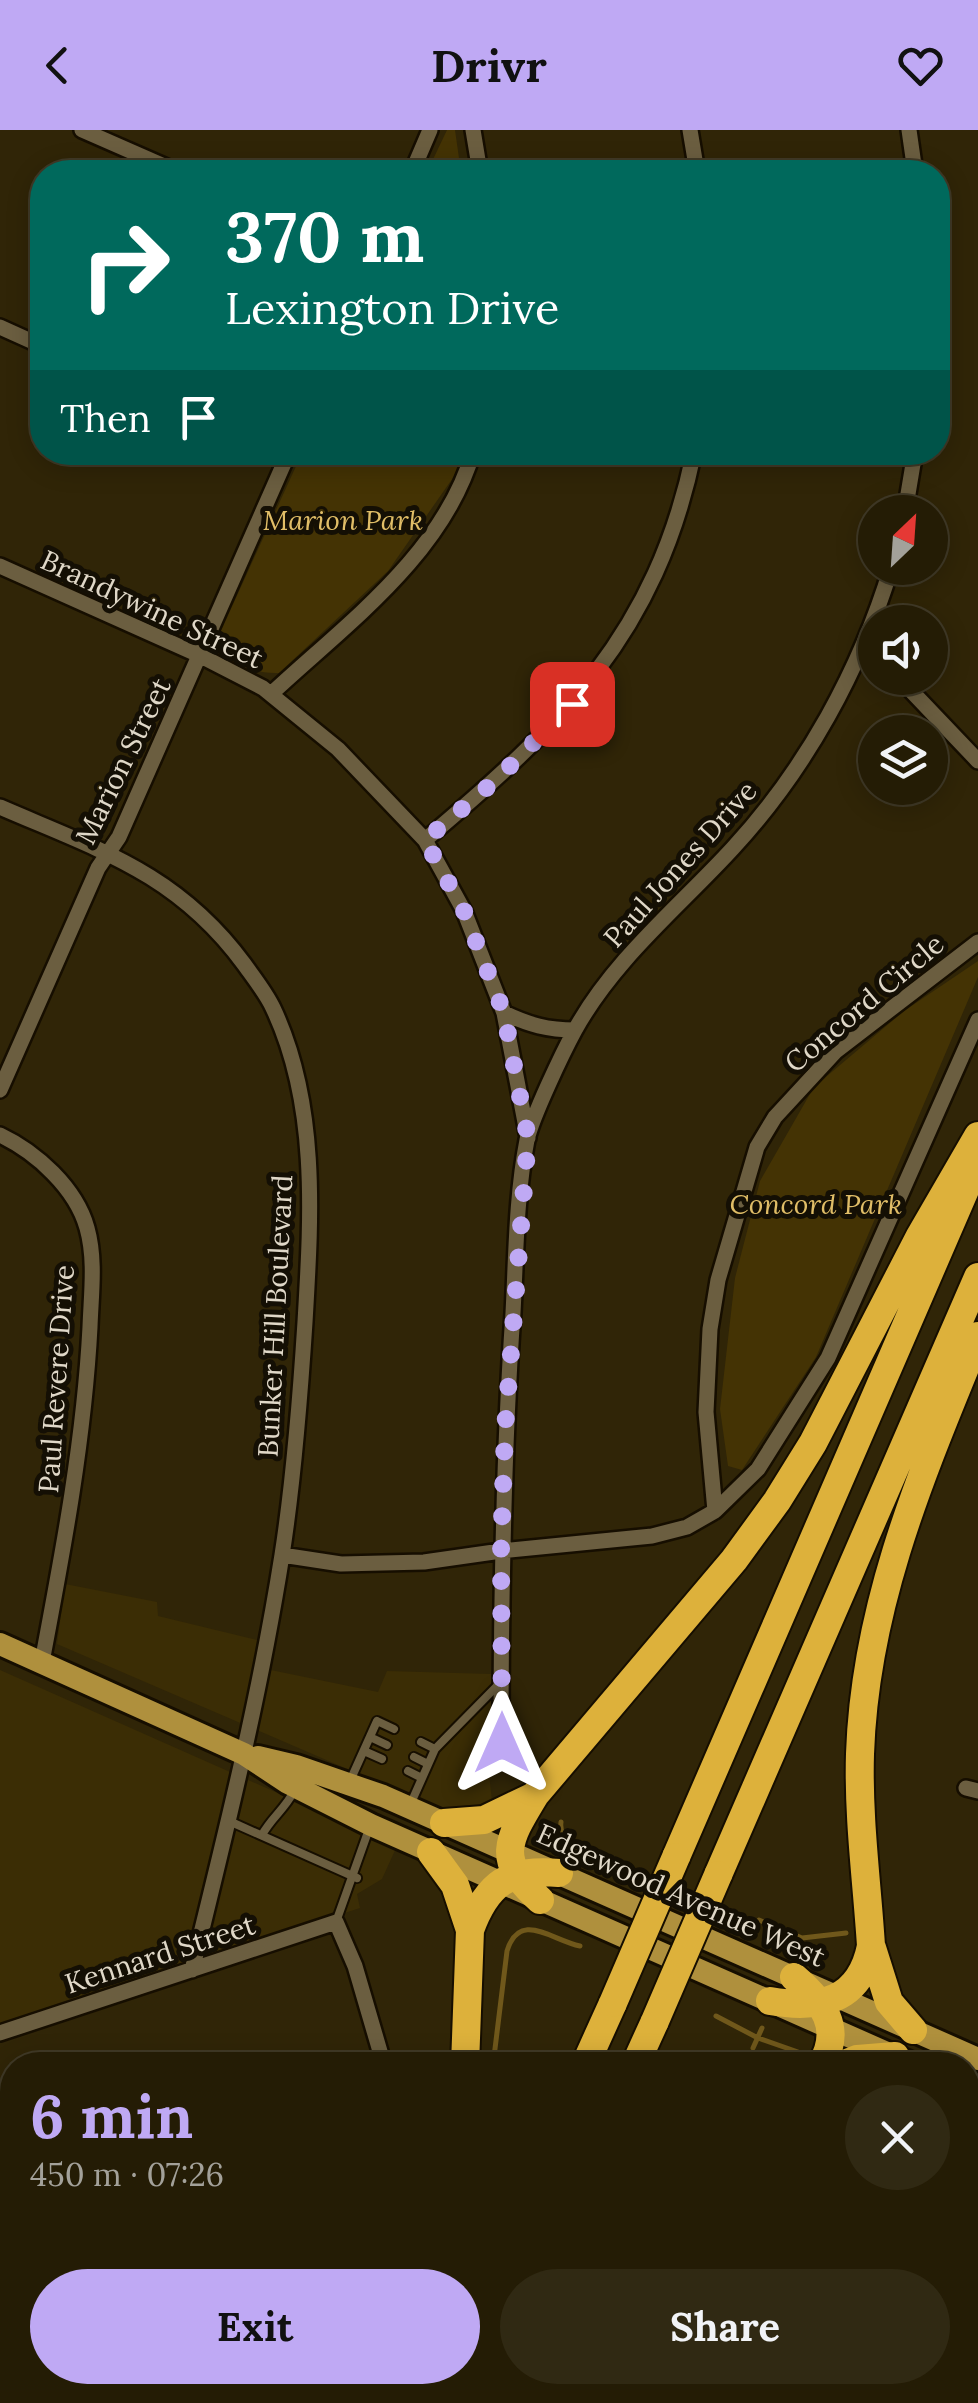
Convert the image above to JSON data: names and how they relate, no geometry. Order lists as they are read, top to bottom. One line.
{"streets":{"main road":["Edgewood Avenue West"],"street":["Brandywine Street","Marion Street","Paul Jones Drive","Concord Circle","Bunker Hill Boulevard","Paul Revere Drive","Kennard Street"]},"crossings":[["Brandywine Street","Marion Street"],["Brandywine Street","Paul Jones Drive"],["Marion Street","Bunker Hill Boulevard"],["Bunker Hill Boulevard","Edgewood Avenue West"],["Bunker Hill Boulevard","Kennard Street"],["Paul Revere Drive","Edgewood Avenue West"]],"parks":["Marion Park","Concord Park"],"north":"top right","page":{"header":"Drivr","turn":["370 m","Lexington Drive"],"then":"Then","heading":["6 min","450 m · 07:26"],"buttons":["Exit","Share"]}}
